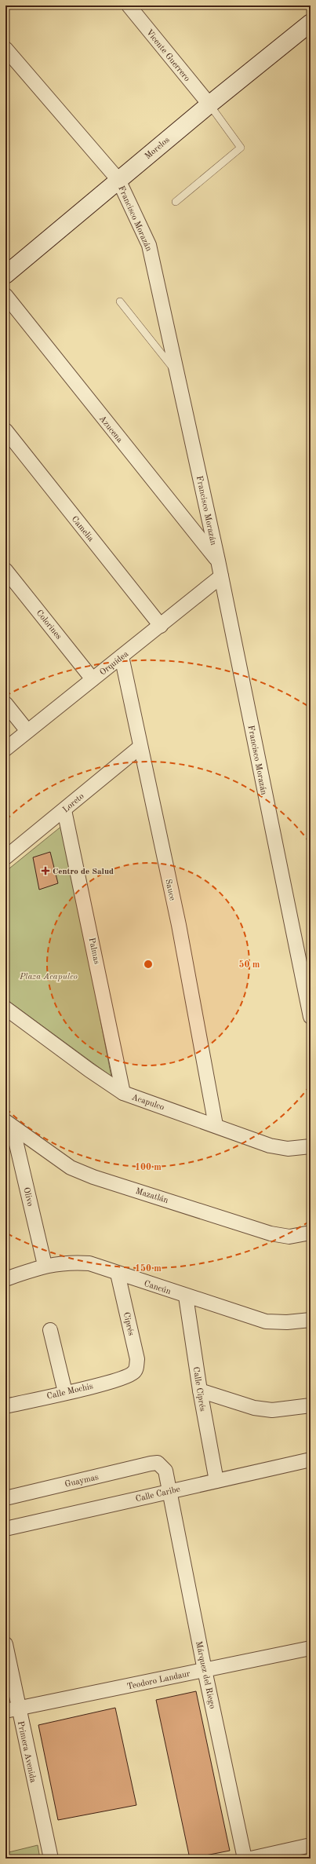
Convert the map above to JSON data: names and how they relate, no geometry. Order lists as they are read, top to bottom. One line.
{"streets":{"street":["Vicente Guerrero","Morelos","Francisco Morazán","Azucena","Camelia","Colorines","Orquídea","Loreto","Sauce","Palmas","Acapulco","Mazatlán","Olivo","Cancún","Ciprés","Calle Ciprés","Calle Mochis","Guaymas","Calle Caribe","Márquez del Riego","Teodoro Landaur","Primera Avenida"]},"crossings":[["Vicente Guerrero","Morelos"],["Morelos","Francisco Morazán"],["Francisco Morazán","Azucena"],["Francisco Morazán","Orquídea"],["Camelia","Orquídea"],["Colorines","Orquídea"],["Orquídea","Sauce"],["Loreto","Sauce"],["Loreto","Palmas"],["Sauce","Acapulco"],["Palmas","Acapulco"],["Mazatlán","Olivo"],["Olivo","Cancún"],["Cancún","Ciprés"],["Cancún","Calle Ciprés"],["Ciprés","Calle Mochis"],["Calle Ciprés","Calle Caribe"],["Guaymas","Márquez del Riego"],["Calle Caribe","Márquez del Riego"],["Márquez del Riego","Teodoro Landaur"],["Teodoro Landaur","Primera Avenida"]],"parks":["Plaza Acapulco"],"places":{"health":["Centro de Salud"]},"rings":["50 m","100 m","150 m"]}
